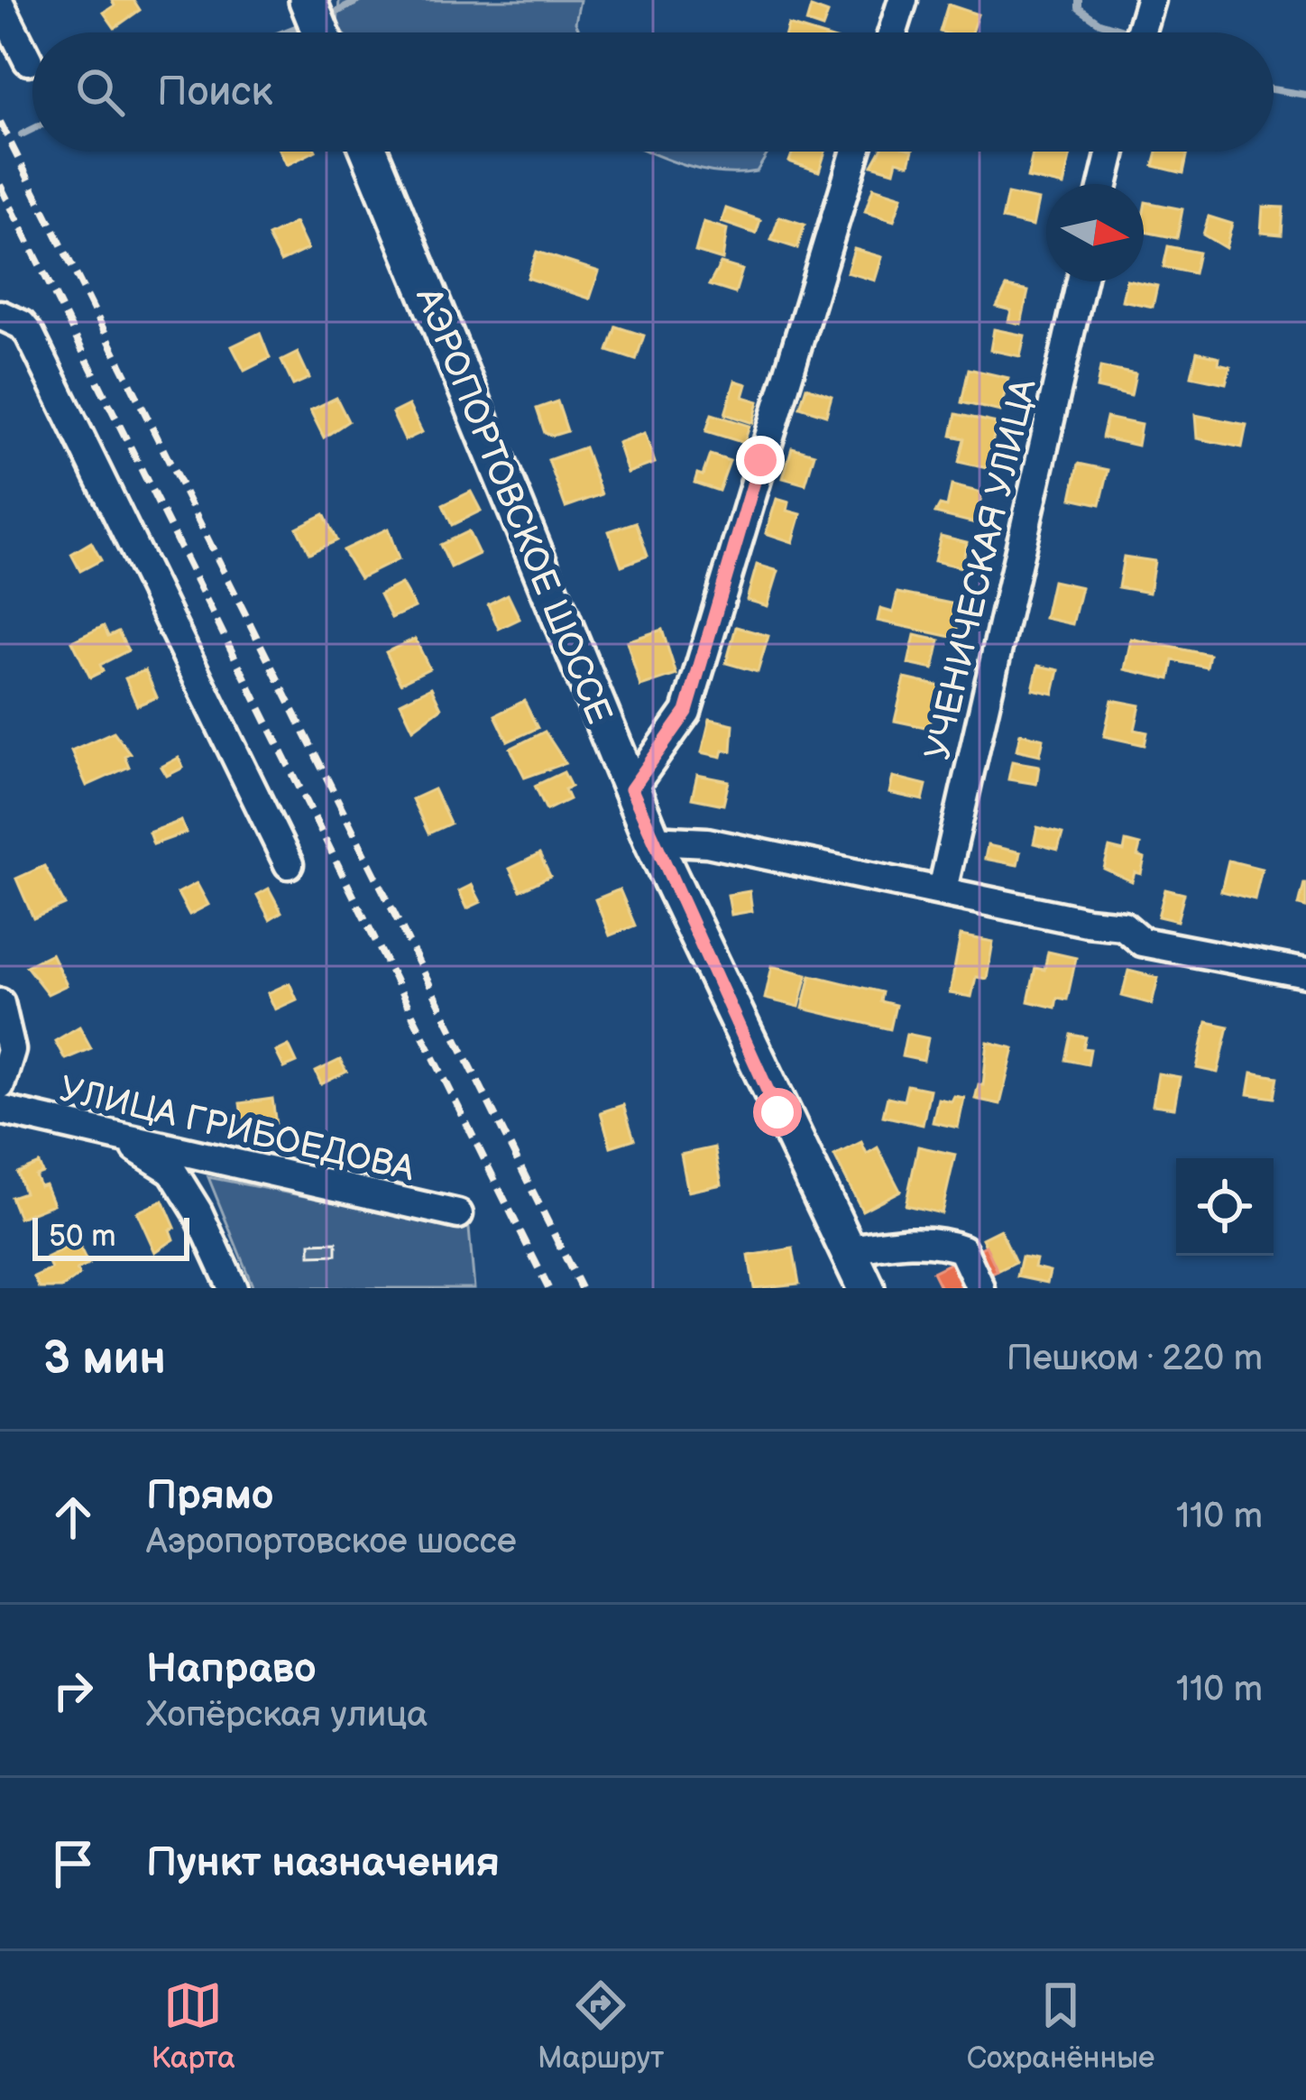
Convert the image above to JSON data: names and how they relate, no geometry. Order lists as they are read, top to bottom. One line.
{"streets":{"main road":["АЭРОПОРТОВСКОЕ ШОССЕ"],"street":["УЧЕНИЧЕСКАЯ УЛИЦА","УЛИЦА ГРИБОЕДОВА"]},"scale_bar":"50 m","north":"right","page":{"search":"Поиск","scale":"50 m","heading":["3 мин","Пешком · 220 m"],"list":[["Прямо","Аэропортовское шоссе","110 m"],["Направо","Хопёрская улица","110 m"],"Пункт назначения"],"nav":["Карта","Маршрут","Сохранённые"]}}
